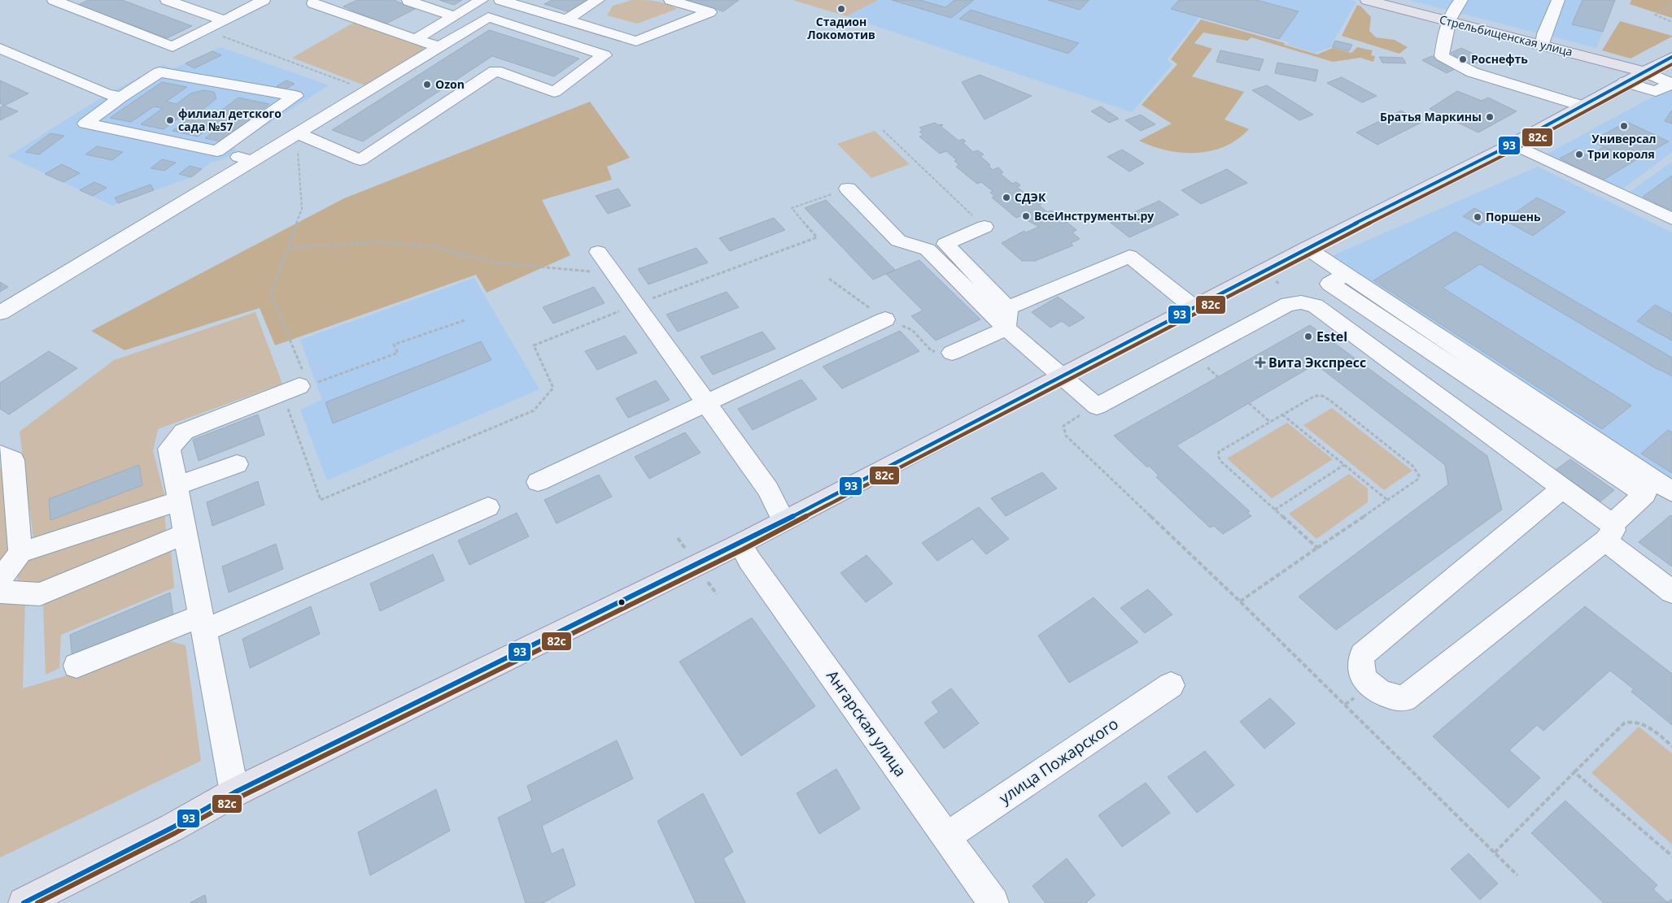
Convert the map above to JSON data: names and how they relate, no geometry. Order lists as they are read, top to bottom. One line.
{"streets":{"main road":["Стрельбищенская улица"],"street":["Ангарская улица","улица Пожарского"]},"crossings":[["Ангарская улица","улица Пожарского"]],"places":{"other":["Стадион Локомотив","Роснефть","Ozon","Братья Маркины","филиал детского сада №57","Универсал","Три короля","СДЭК","ВсеИнструменты.ру","Поршень","Estel"],"health":["Вита Экспресс"]},"lines":["transit line 93","transit line 82с"]}
